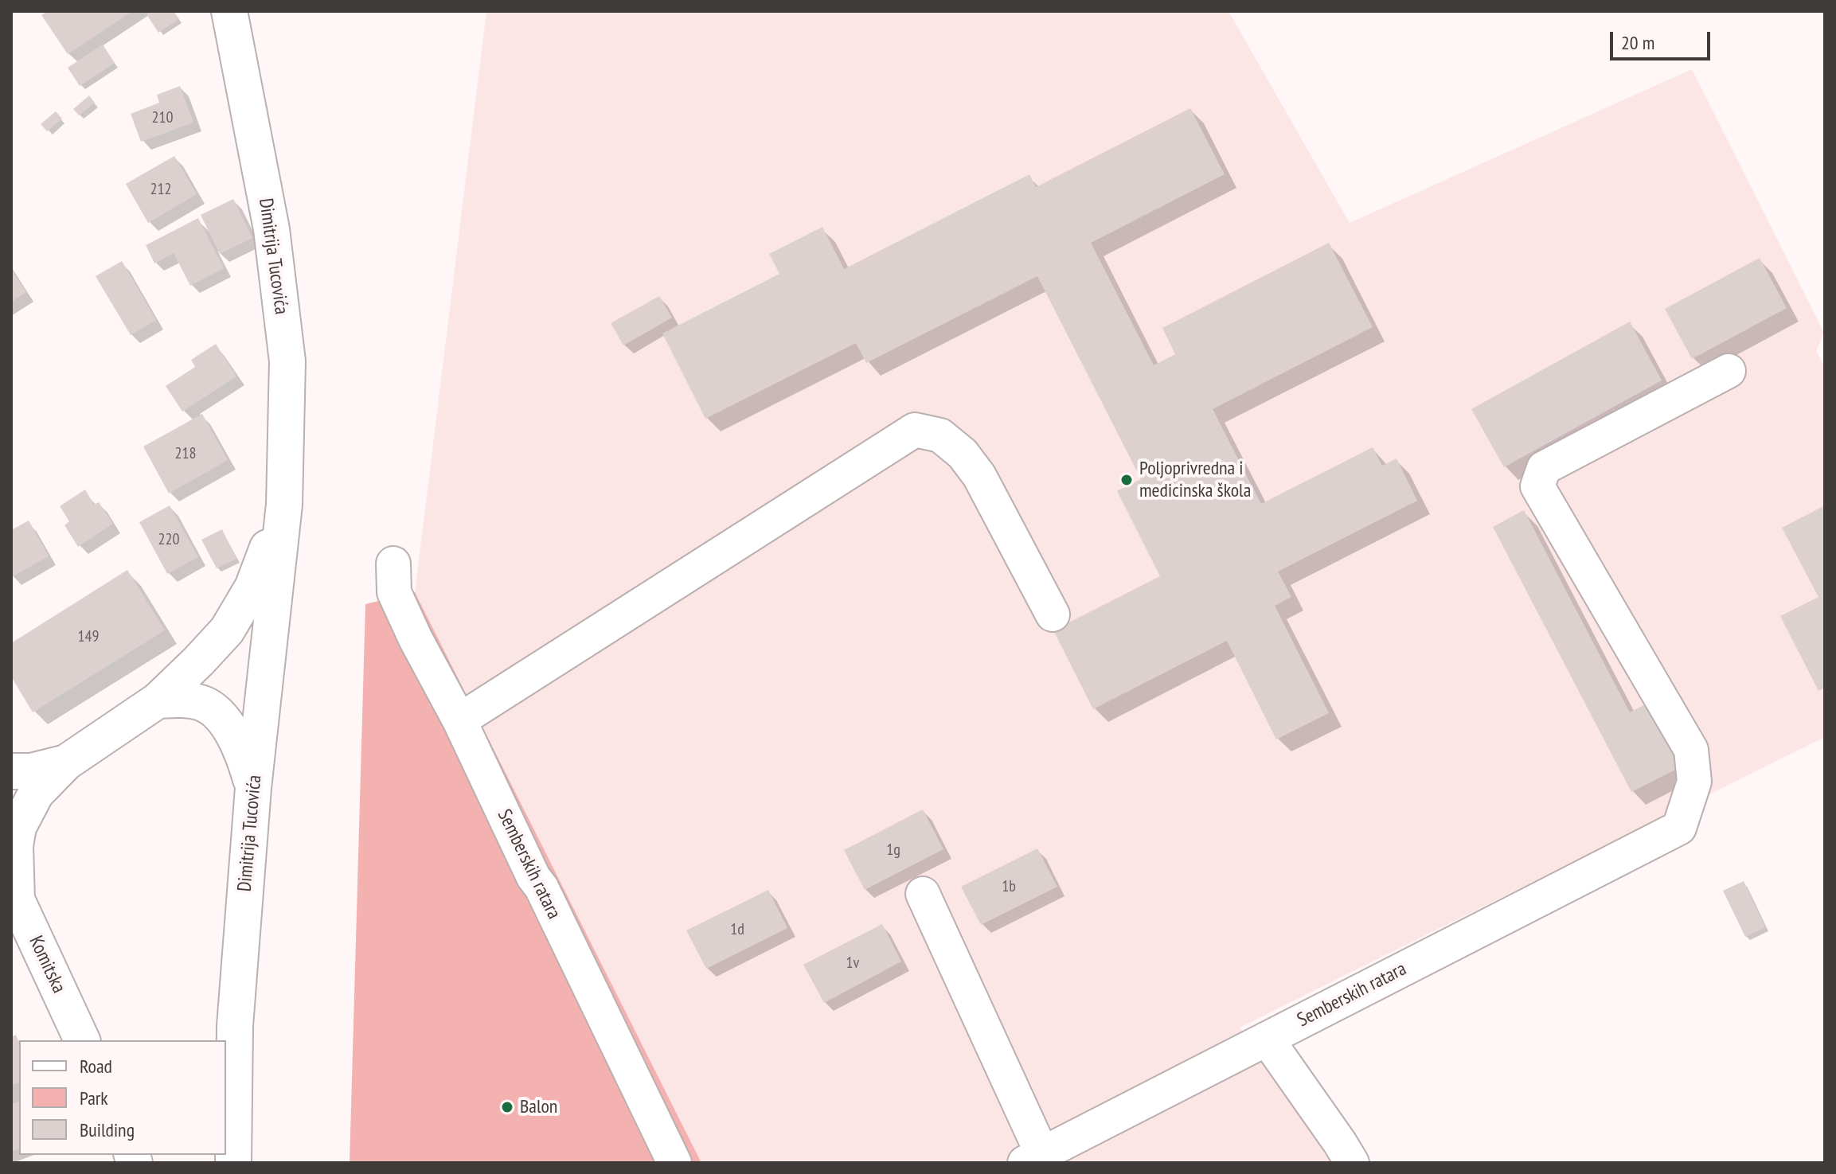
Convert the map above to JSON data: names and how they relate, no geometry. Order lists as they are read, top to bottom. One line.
{"streets":{"main road":["Dimitrija Tucovića","Komitska"],"street":["Semberskih ratara"]},"crossings":[["Dimitrija Tucovića","Komitska"]],"places":["Poljoprivredna i medicinska škola","Balon"],"house_numbers":["210","212","218","220","149","1g","1b","1d","1v"],"legend":["Road","Park","Building"],"scale_bar":"20 m"}
